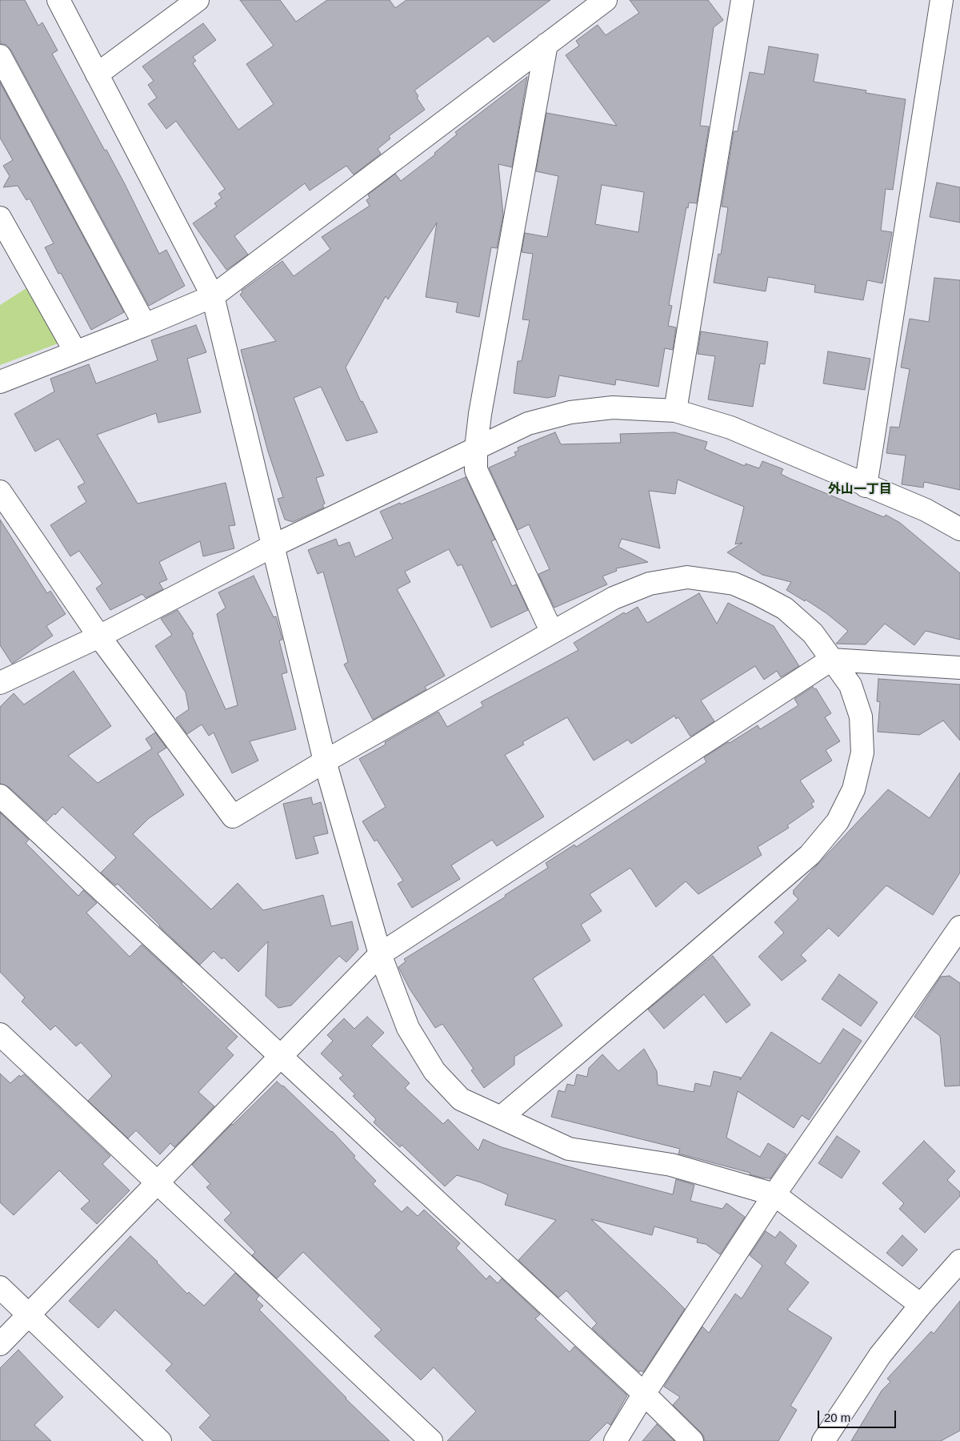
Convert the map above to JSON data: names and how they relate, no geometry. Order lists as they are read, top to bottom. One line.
{"districts":["外山一丁目"],"scale_bar":"20 m"}
